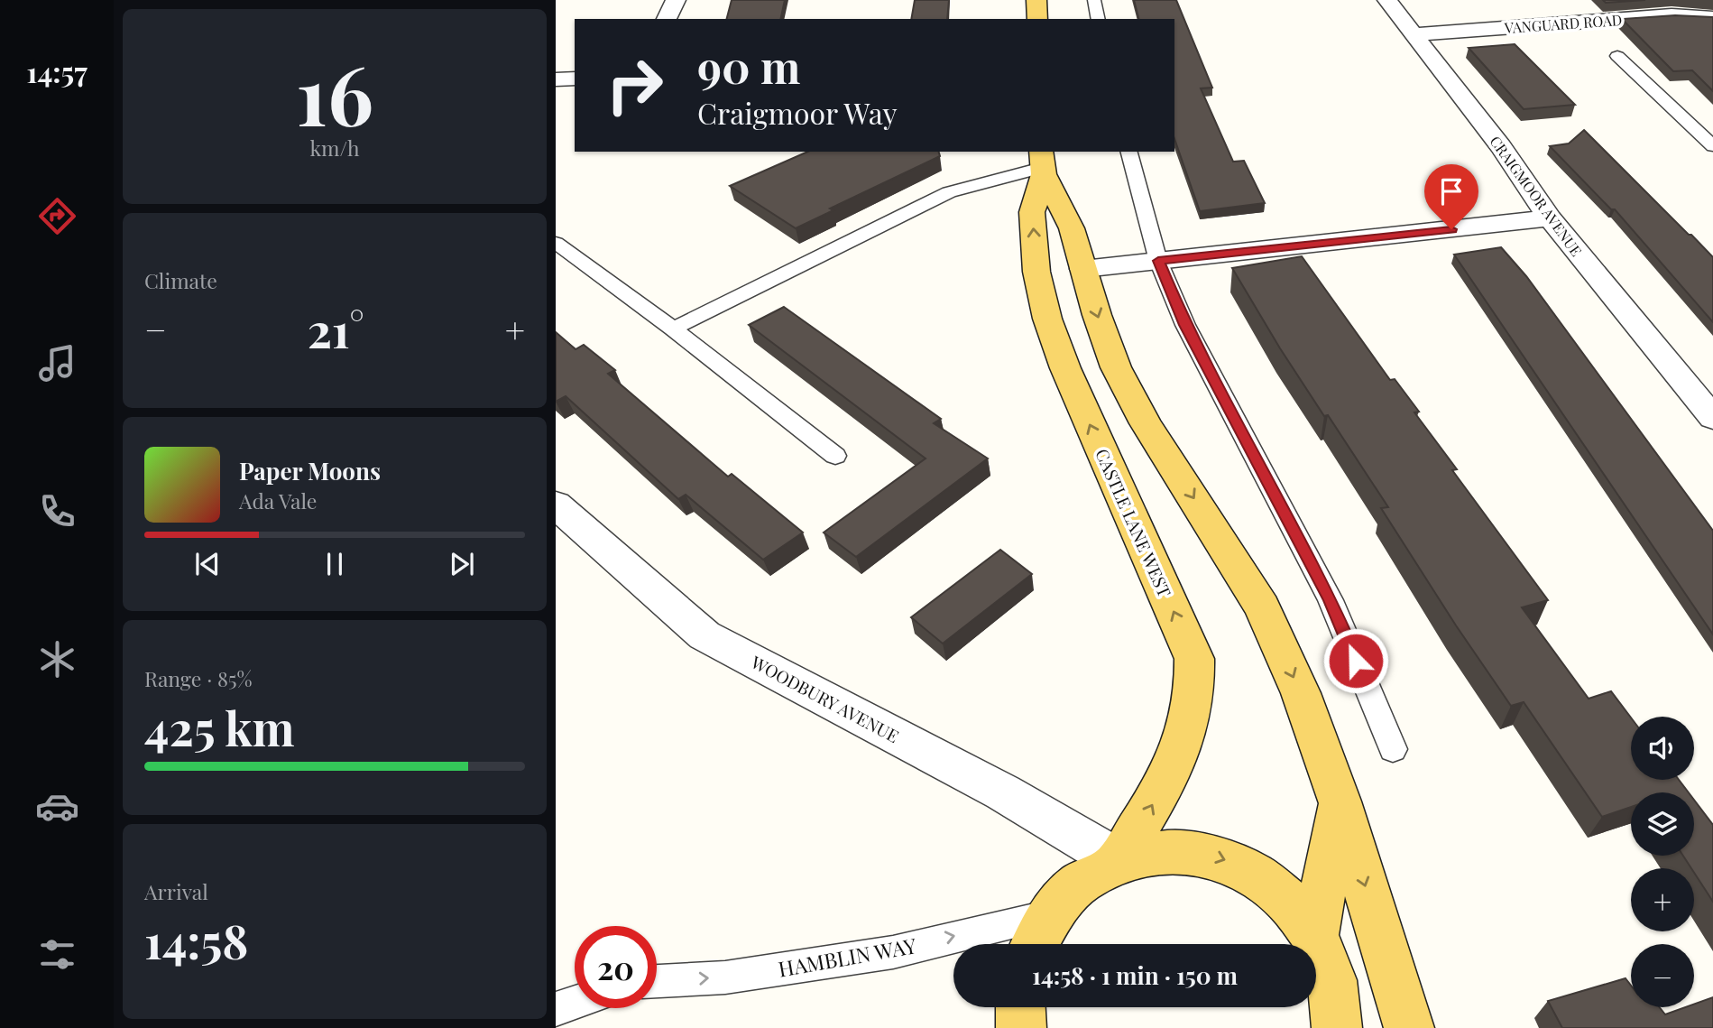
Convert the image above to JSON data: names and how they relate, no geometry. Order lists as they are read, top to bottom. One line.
{"streets":{"main road":["CASTLE LANE WEST"],"street":["VANGUARD ROAD","CRAIGMOOR AVENUE","WOODBURY AVENUE"],"lane":["HAMBLIN WAY"]},"crossings":[["VANGUARD ROAD","CRAIGMOOR AVENUE"],["CASTLE LANE WEST","WOODBURY AVENUE"]],"one_way":["HAMBLIN WAY"],"page":{"tabs":"14:57","tile":[["16","km/h"],"Climate",["Range · 85%","425 km"],["Arrival","14:58"]],"turn":["90 m","Craigmoor Way"],"heat":["−","21°","+"],"song":["Paper Moons","Ada Vale"],"map_buttons":["+","−"],"limit":"20","trip":"14:58 · 1 min · 150 m"}}
